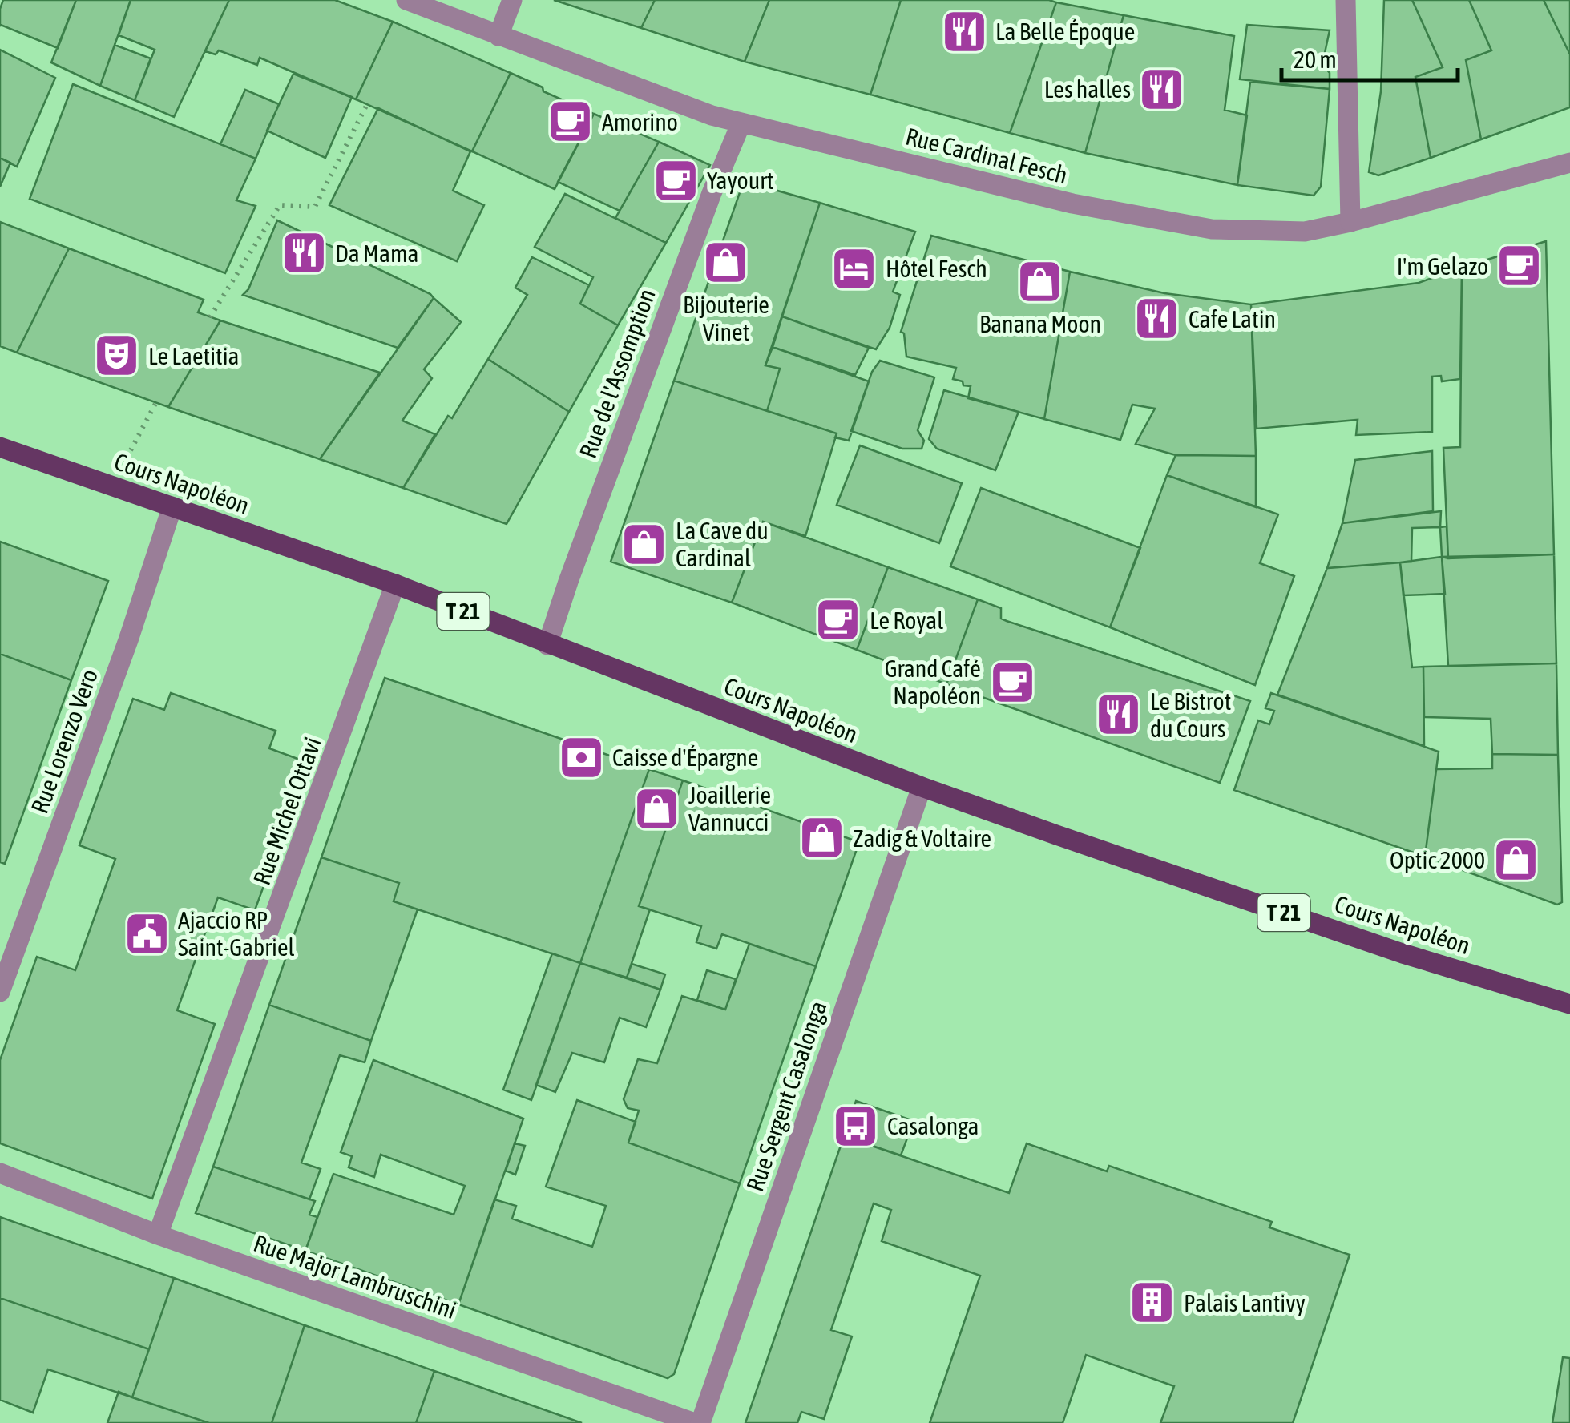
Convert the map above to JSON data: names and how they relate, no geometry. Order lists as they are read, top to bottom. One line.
{"streets":{"main road":["Cours Napoléon","T 21"],"street":["Rue Cardinal Fesch","Rue de l'Assomption","Rue Lorenzo Vero","Rue Michel Ottavi","Rue Sergent Casalonga","Rue Major Lambruschini"]},"crossings":[["Rue Cardinal Fesch","Rue de l'Assomption"],["Rue de l'Assomption","Cours Napoléon"],["Cours Napoléon","Rue Lorenzo Vero"],["Cours Napoléon","Rue Michel Ottavi"],["Cours Napoléon","Rue Sergent Casalonga"],["Rue Michel Ottavi","Rue Major Lambruschini"],["Rue Sergent Casalonga","Rue Major Lambruschini"]],"places":{"restaurant":["La Belle Époque","Les halles","Da Mama","Cafe Latin","Le Bistrot du Cours"],"cafe":["Amorino","Yayourt","I'm Gelazo","Le Royal","Grand Café Napoléon"],"shop":["Bijouterie Vinet","Banana Moon","La Cave du Cardinal","Joaillerie Vannucci","Zadig & Voltaire","Optic 2000"],"hotel":["Hôtel Fesch"],"theatre":["Le Laetitia"],"bank":["Caisse d'Épargne"],"public building":["Ajaccio RP Saint-Gabriel"],"bus stop":["Casalonga"],"building":["Palais Lantivy"]},"scale_bar":"20 m"}
